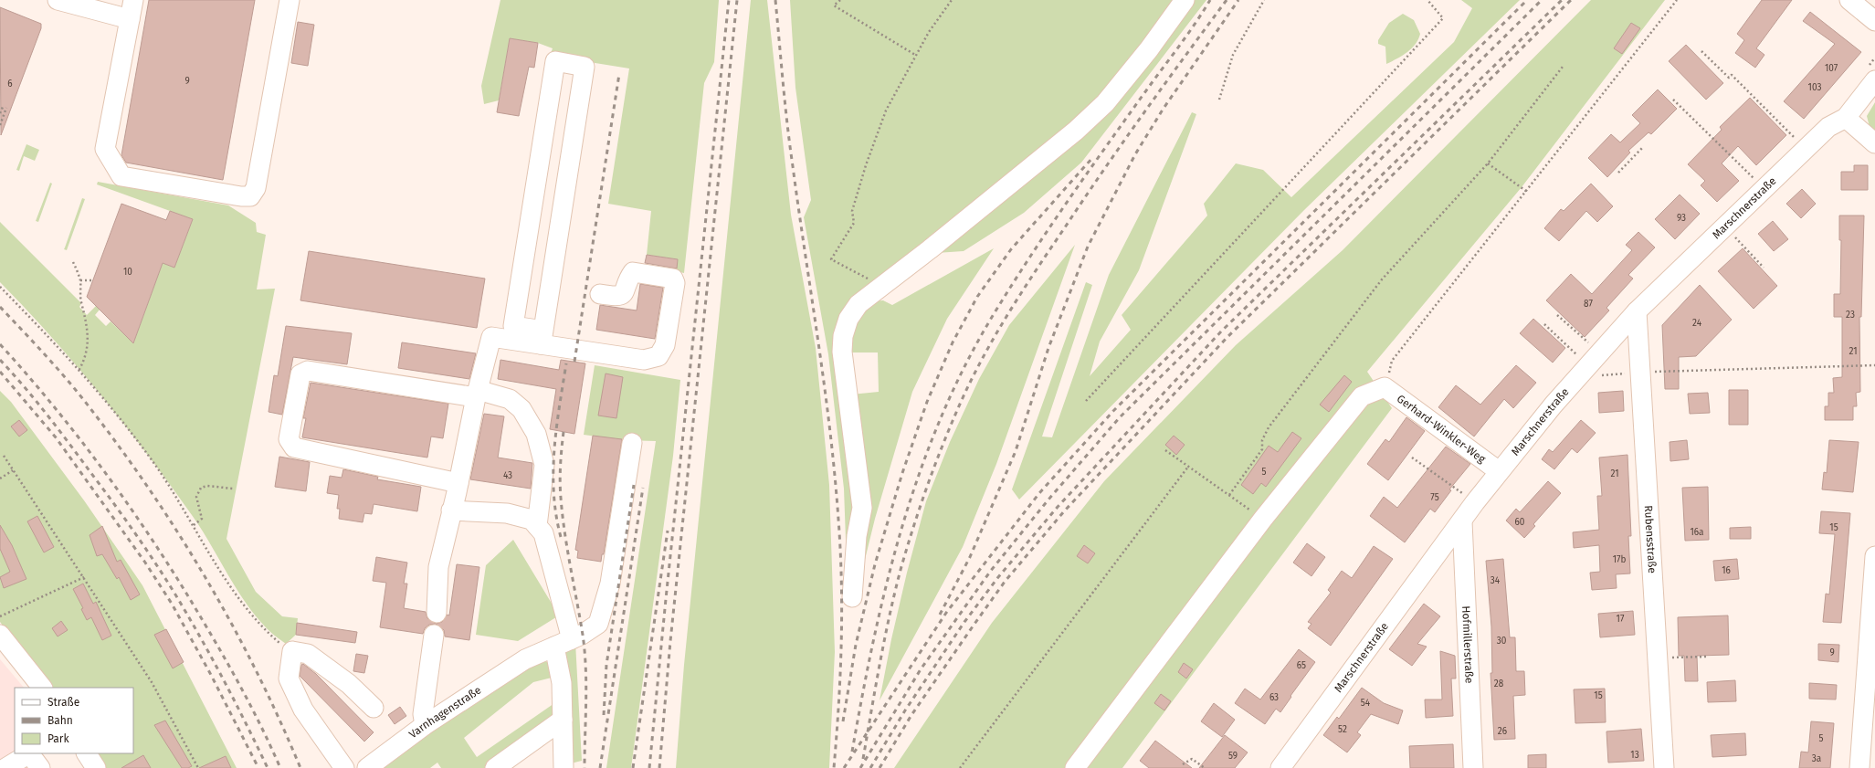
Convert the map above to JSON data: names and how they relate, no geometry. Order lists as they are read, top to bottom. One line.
{"streets":{"street":["Marschnerstraße","Gerhard-Winkler-Weg","Rubensstraße","Hofmillerstraße","Varnhagenstraße"]},"crossings":[["Marschnerstraße","Gerhard-Winkler-Weg"],["Marschnerstraße","Rubensstraße"],["Marschnerstraße","Hofmillerstraße"]],"house_numbers":["107","9","6","103","93","10","87","23","24","21","5","21","43","75","60","15","16a","17b","16","34","17","30","9","65","28","15","63","54","52","26","5","13","59","3a"],"legend":["Straße","Bahn","Park"]}
